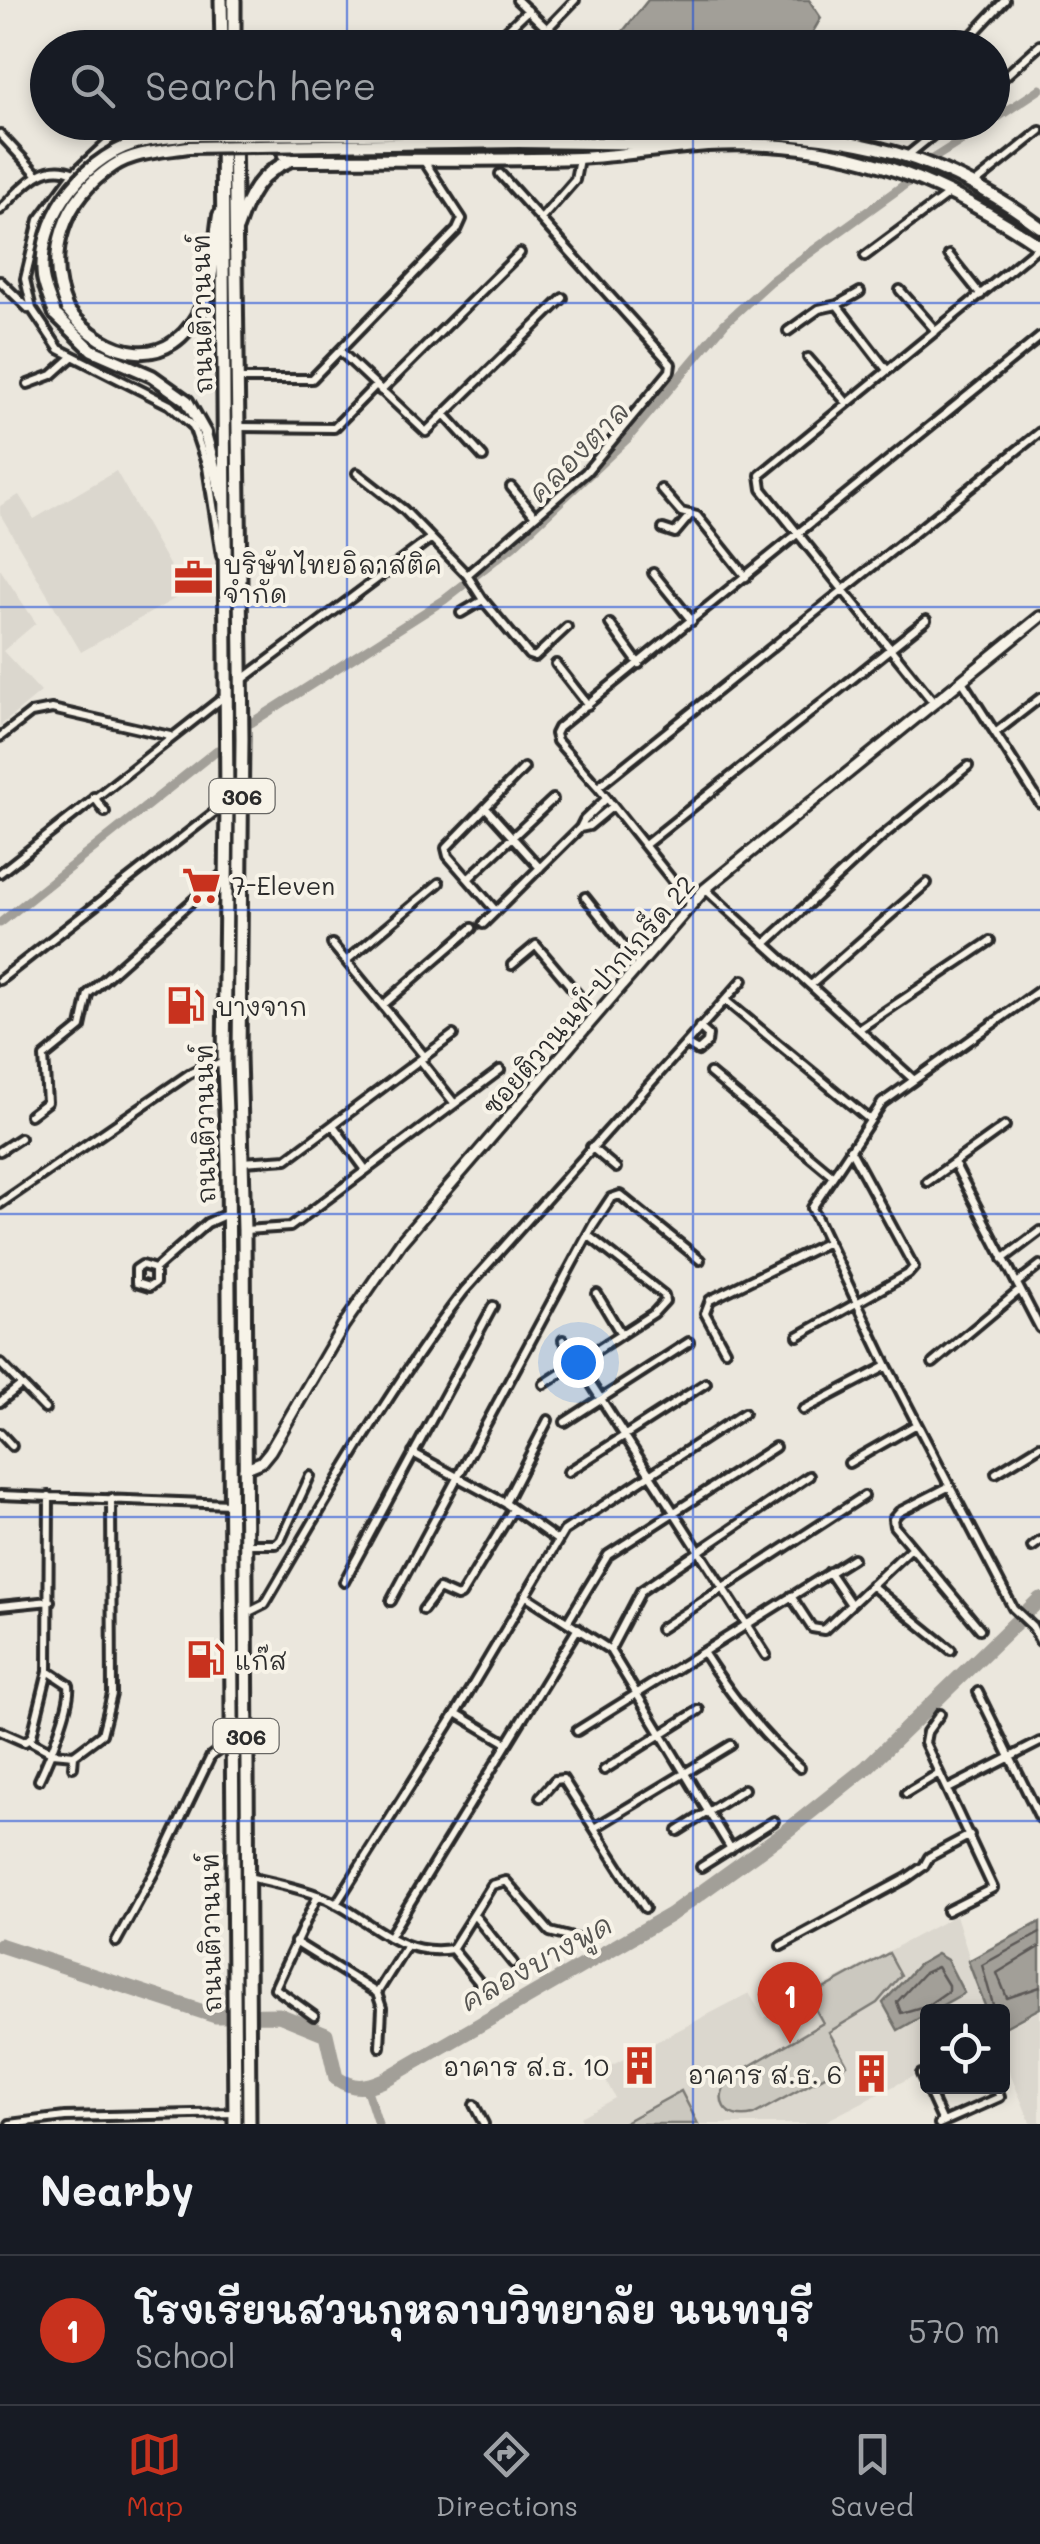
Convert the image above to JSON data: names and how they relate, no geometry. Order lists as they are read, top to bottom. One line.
{"streets":{"main road":["ถนนติวานนท์","306"],"street":["ซอยติวานนท์-ปากเกร็ด 22"]},"crossings":[["ถนนติวานนท์","ซอยติวานนท์-ปากเกร็ด 22"]],"water":["คลองตาล","คลองบางพูด"],"places":{"office":["บริษัทไทยอิลาสติค จำกัด"],"supermarket":["7-Eleven"],"fuel station":["บางจาก","แก๊ส"],"building":["อาคาร ส.ธ. 10","อาคาร ส.ธ. 6"]},"page":{"search":"Search here","pins":"1","heading":"Nearby","list":[{"mark":"1","name":"โรงเรียนสวนกุหลาบวิทยาลัย นนทบุรี","note":"School","value":"570 m"}],"nav":["Map","Directions","Saved"]}}
